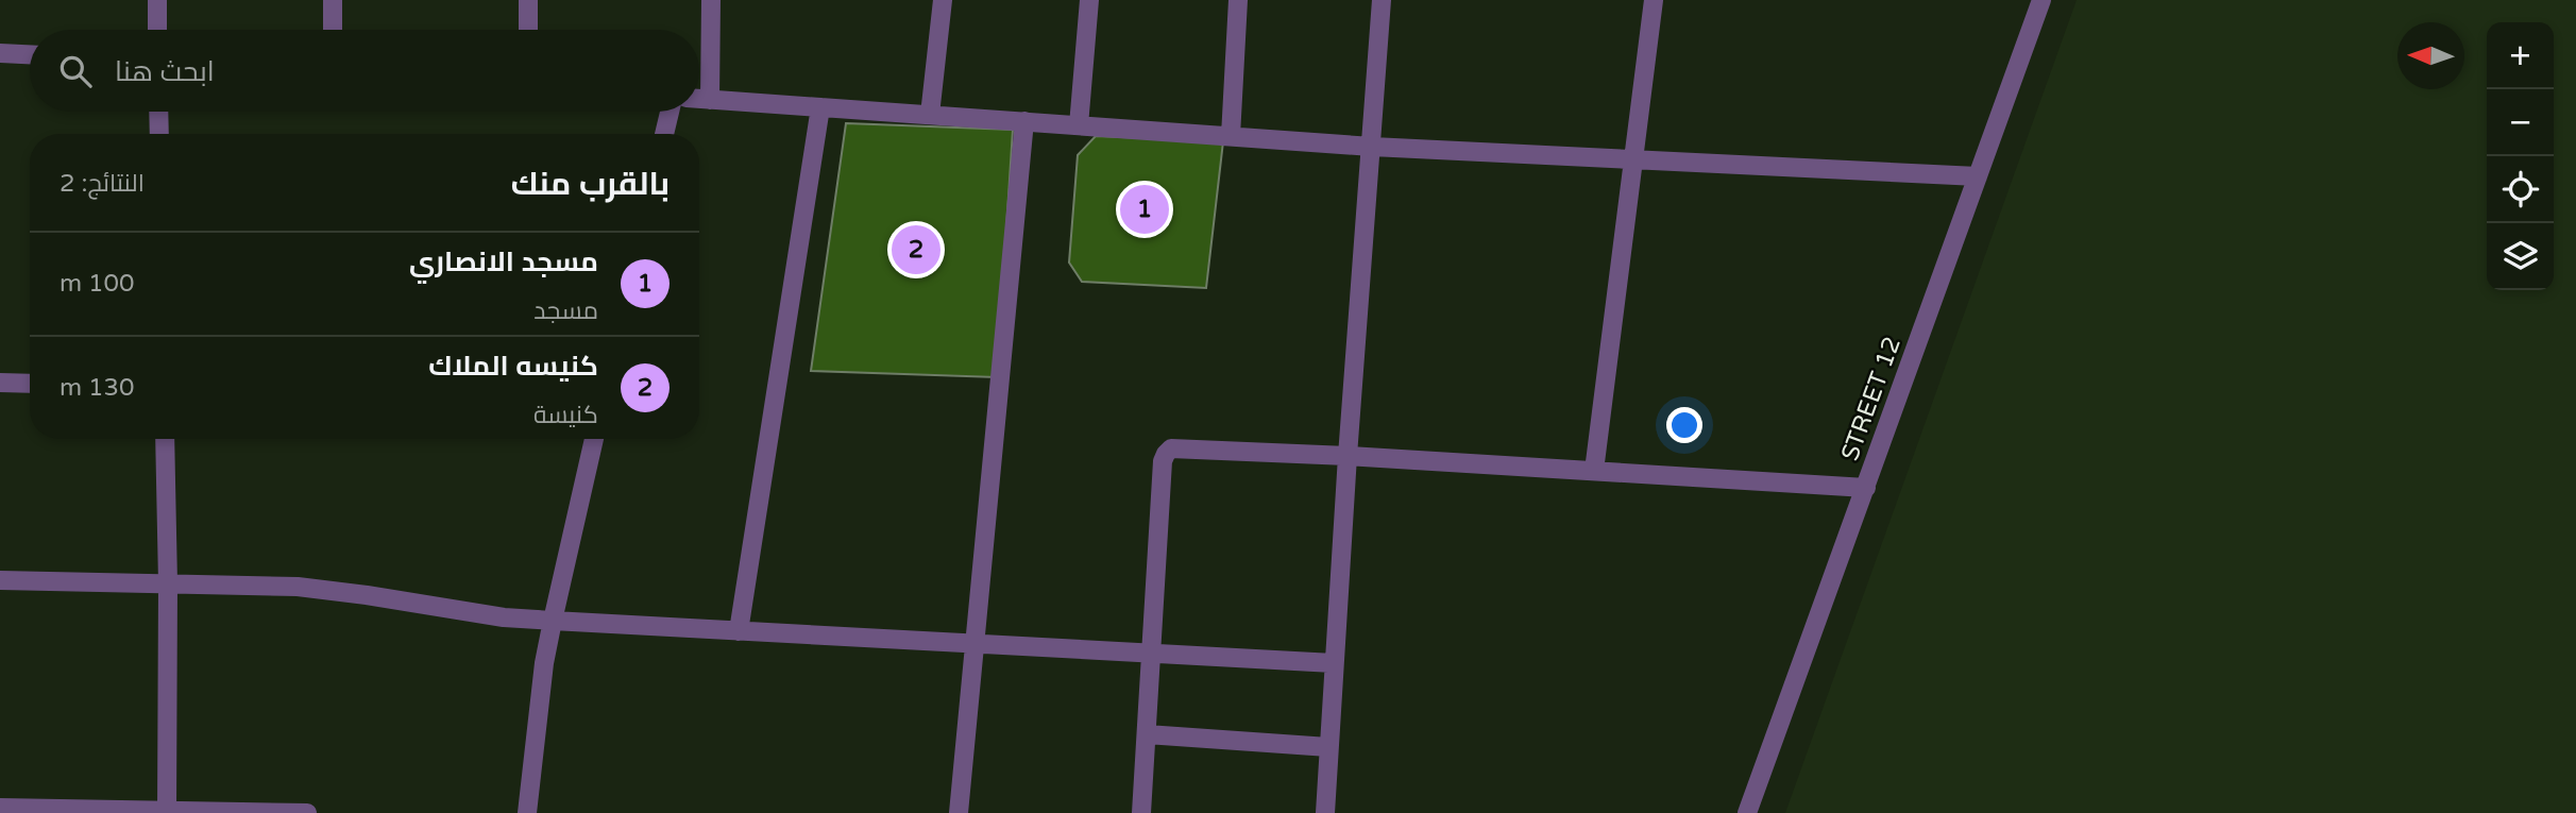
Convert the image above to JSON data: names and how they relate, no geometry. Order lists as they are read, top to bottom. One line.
{"streets":{"street":["STREET 12"]},"north":"left","page":{"map_buttons":["+","−"],"search":"ابحث هنا","heading":["بالقرب منك","النتائج: 2"],"pins":["1","2"],"list":[{"mark":"1","name":"مسجد الانصاري","note":"مسجد","value":"100 m"},{"mark":"2","name":"كنيسه الملاك","note":"كنيسة","value":"130 m"}]}}
